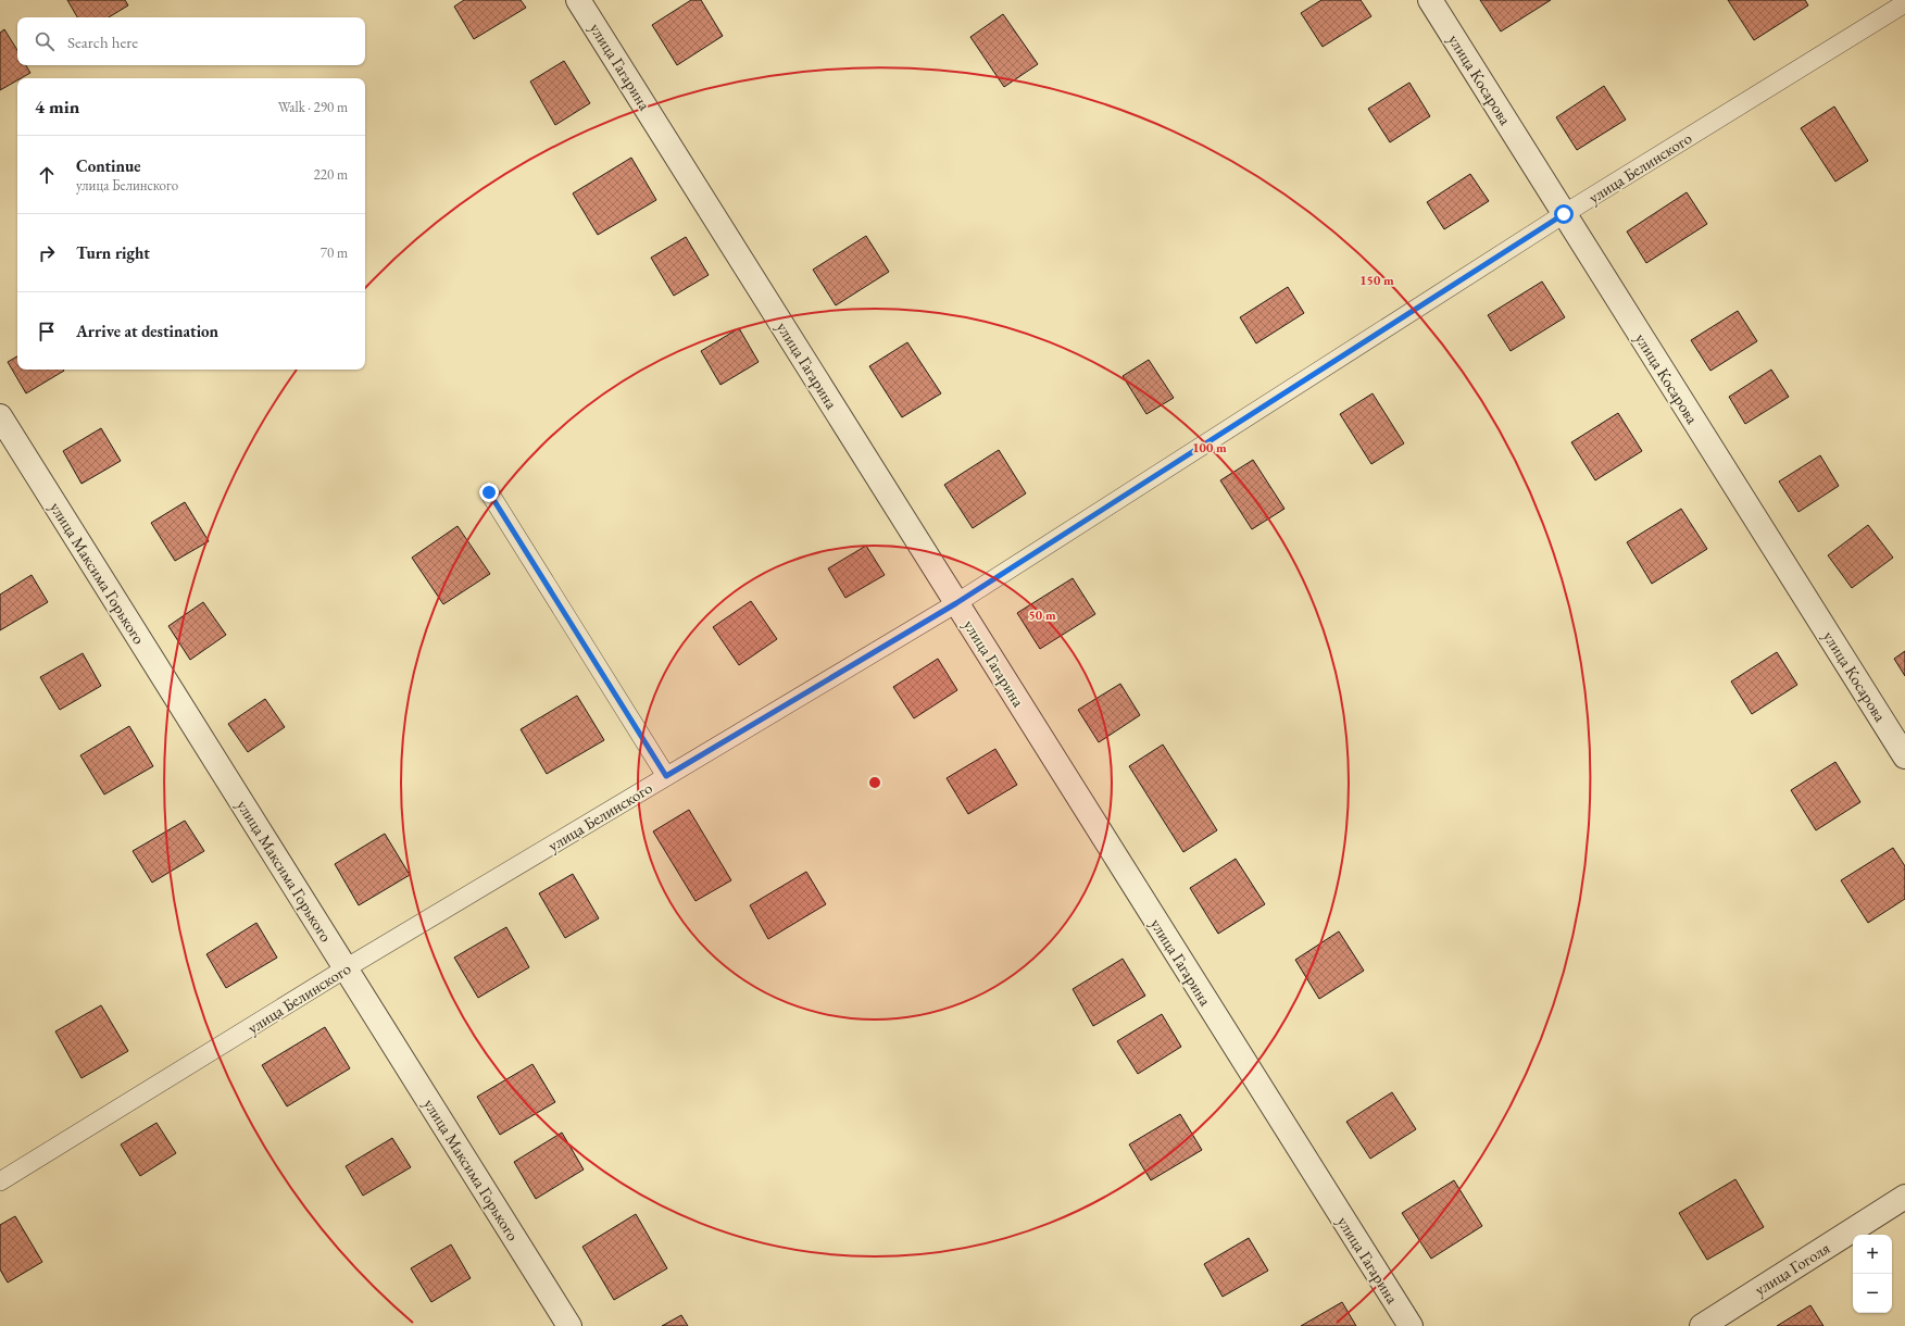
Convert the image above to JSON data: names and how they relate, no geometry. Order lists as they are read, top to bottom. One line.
{"streets":{"street":["улица Гагарина","улица Косарова","улица Максима Горького","улица Гоголя"],"lane":["улица Белинского"]},"crossings":[["улица Гагарина","улица Белинского"],["улица Косарова","улица Белинского"],["улица Белинского","улица Максима Горького"]],"page":{"search":"Search here","heading":["4 min","Walk · 290 m"],"list":[["Continue","улица Белинского","220 m"],["Turn right","70 m"],"Arrive at destination"],"map_buttons":["+","−"]},"rings":["150 m","100 m","50 m"]}
